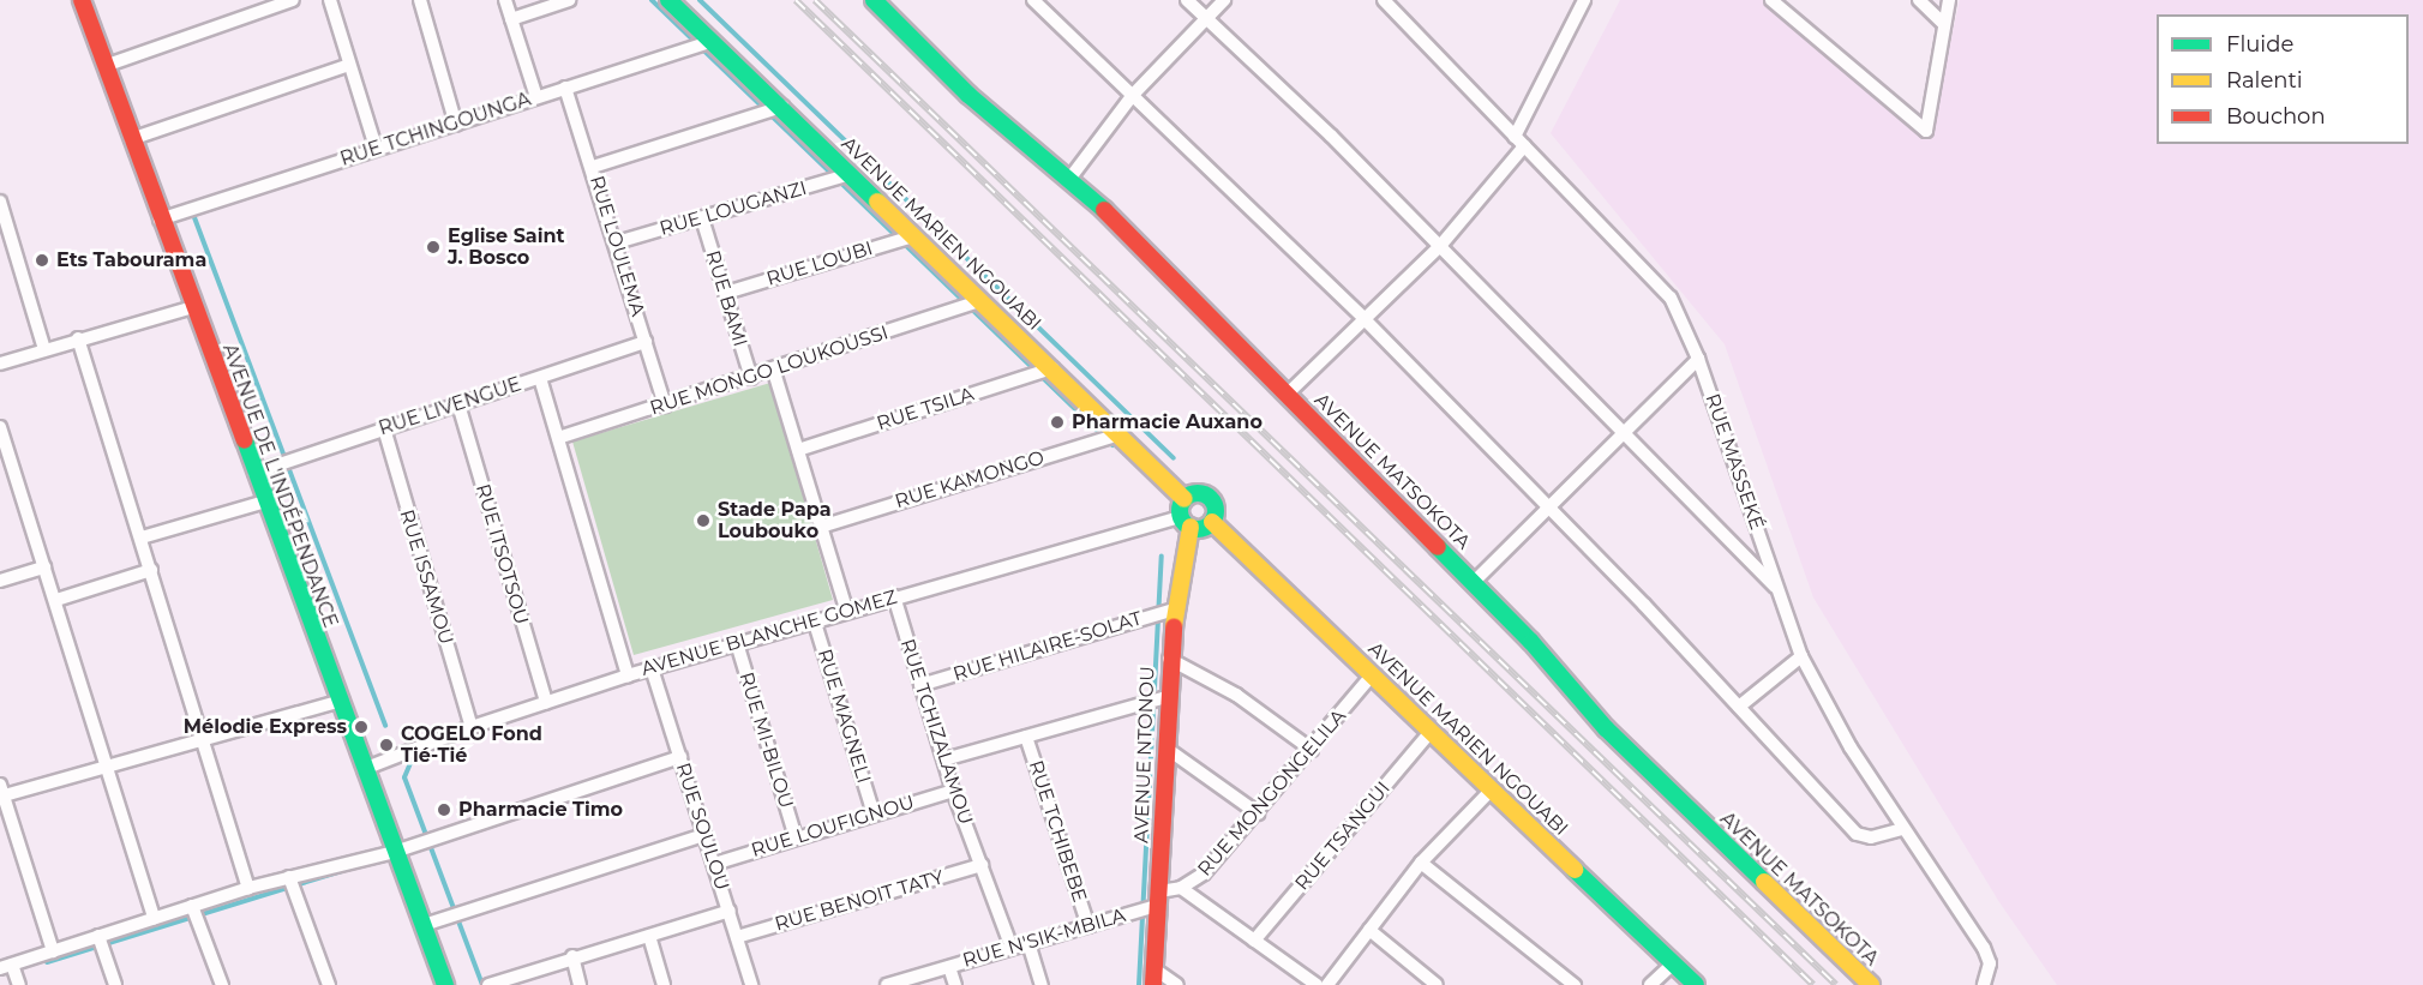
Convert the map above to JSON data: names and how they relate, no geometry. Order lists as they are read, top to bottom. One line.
{"streets":{"street":["RUE TCHINGOUNGA","RUE LOUGANZI","AVENUE MARIEN NGOUABI","RUE LOULEMA","RUE LOUBI","RUE BAMI","RUE MONGO LOUKOUSSI","RUE LIVENGUE","RUE TSILA","RUE MASSEKÉ","AVENUE MATSOKOTA","RUE KAMONGO","AVENUE DE L'INDÉPENDANCE","RUE ITSOTSOU","RUE ISSAMOU","AVENUE BLANCHE GOMEZ","RUE HILAIRE-SOLAT","RUE MAGNELI","RUE TCHIZALAMOU","RUE MI-BILOU","AVENUE NTONOU","RUE MONGONGELILA","RUE SOULOU","RUE LOUFIGNOU","RUE TCHIBEBE","RUE TSANGUI","RUE BENOIT TATY","RUE N'SIK-MBILA"]},"crossings":[["RUE TCHINGOUNGA","AVENUE MARIEN NGOUABI"],["RUE TCHINGOUNGA","RUE LOULEMA"],["RUE TCHINGOUNGA","AVENUE DE L'INDÉPENDANCE"],["RUE LOUGANZI","AVENUE MARIEN NGOUABI"],["RUE LOUGANZI","RUE LOULEMA"],["RUE LOUGANZI","RUE BAMI"],["AVENUE MARIEN NGOUABI","RUE LOUBI"],["AVENUE MARIEN NGOUABI","RUE MONGO LOUKOUSSI"],["AVENUE MARIEN NGOUABI","RUE TSILA"],["AVENUE MARIEN NGOUABI","RUE KAMONGO"],["AVENUE MARIEN NGOUABI","AVENUE BLANCHE GOMEZ"],["AVENUE MARIEN NGOUABI","AVENUE NTONOU"],["AVENUE MARIEN NGOUABI","RUE MONGONGELILA"],["AVENUE MARIEN NGOUABI","RUE TSANGUI"],["RUE LOULEMA","RUE MONGO LOUKOUSSI"],["RUE LOULEMA","RUE LIVENGUE"],["RUE LOUBI","RUE BAMI"],["RUE BAMI","RUE MONGO LOUKOUSSI"],["RUE LIVENGUE","AVENUE DE L'INDÉPENDANCE"],["RUE LIVENGUE","RUE ITSOTSOU"],["RUE LIVENGUE","RUE ISSAMOU"],["AVENUE DE L'INDÉPENDANCE","AVENUE BLANCHE GOMEZ"],["RUE ITSOTSOU","AVENUE BLANCHE GOMEZ"],["RUE ISSAMOU","AVENUE BLANCHE GOMEZ"],["AVENUE BLANCHE GOMEZ","RUE MAGNELI"],["AVENUE BLANCHE GOMEZ","RUE TCHIZALAMOU"],["AVENUE BLANCHE GOMEZ","RUE MI-BILOU"],["AVENUE BLANCHE GOMEZ","AVENUE NTONOU"],["AVENUE BLANCHE GOMEZ","RUE SOULOU"],["RUE HILAIRE-SOLAT","RUE TCHIZALAMOU"],["RUE HILAIRE-SOLAT","AVENUE NTONOU"],["RUE MAGNELI","RUE LOUFIGNOU"],["RUE TCHIZALAMOU","RUE LOUFIGNOU"],["RUE TCHIZALAMOU","RUE BENOIT TATY"],["RUE TCHIZALAMOU","RUE N'SIK-MBILA"],["RUE MI-BILOU","RUE LOUFIGNOU"],["AVENUE NTONOU","RUE MONGONGELILA"],["AVENUE NTONOU","RUE N'SIK-MBILA"],["RUE MONGONGELILA","RUE N'SIK-MBILA"],["RUE SOULOU","RUE LOUFIGNOU"],["RUE SOULOU","RUE BENOIT TATY"],["RUE TCHIBEBE","RUE N'SIK-MBILA"]],"places":["Eglise Saint J. Bosco","Ets Tabourama","Pharmacie Auxano","Stade Papa Loubouko","Mélodie Express","COGELO Fond Tié-Tié","Pharmacie Timo"],"legend":["Fluide","Ralenti","Bouchon"]}
